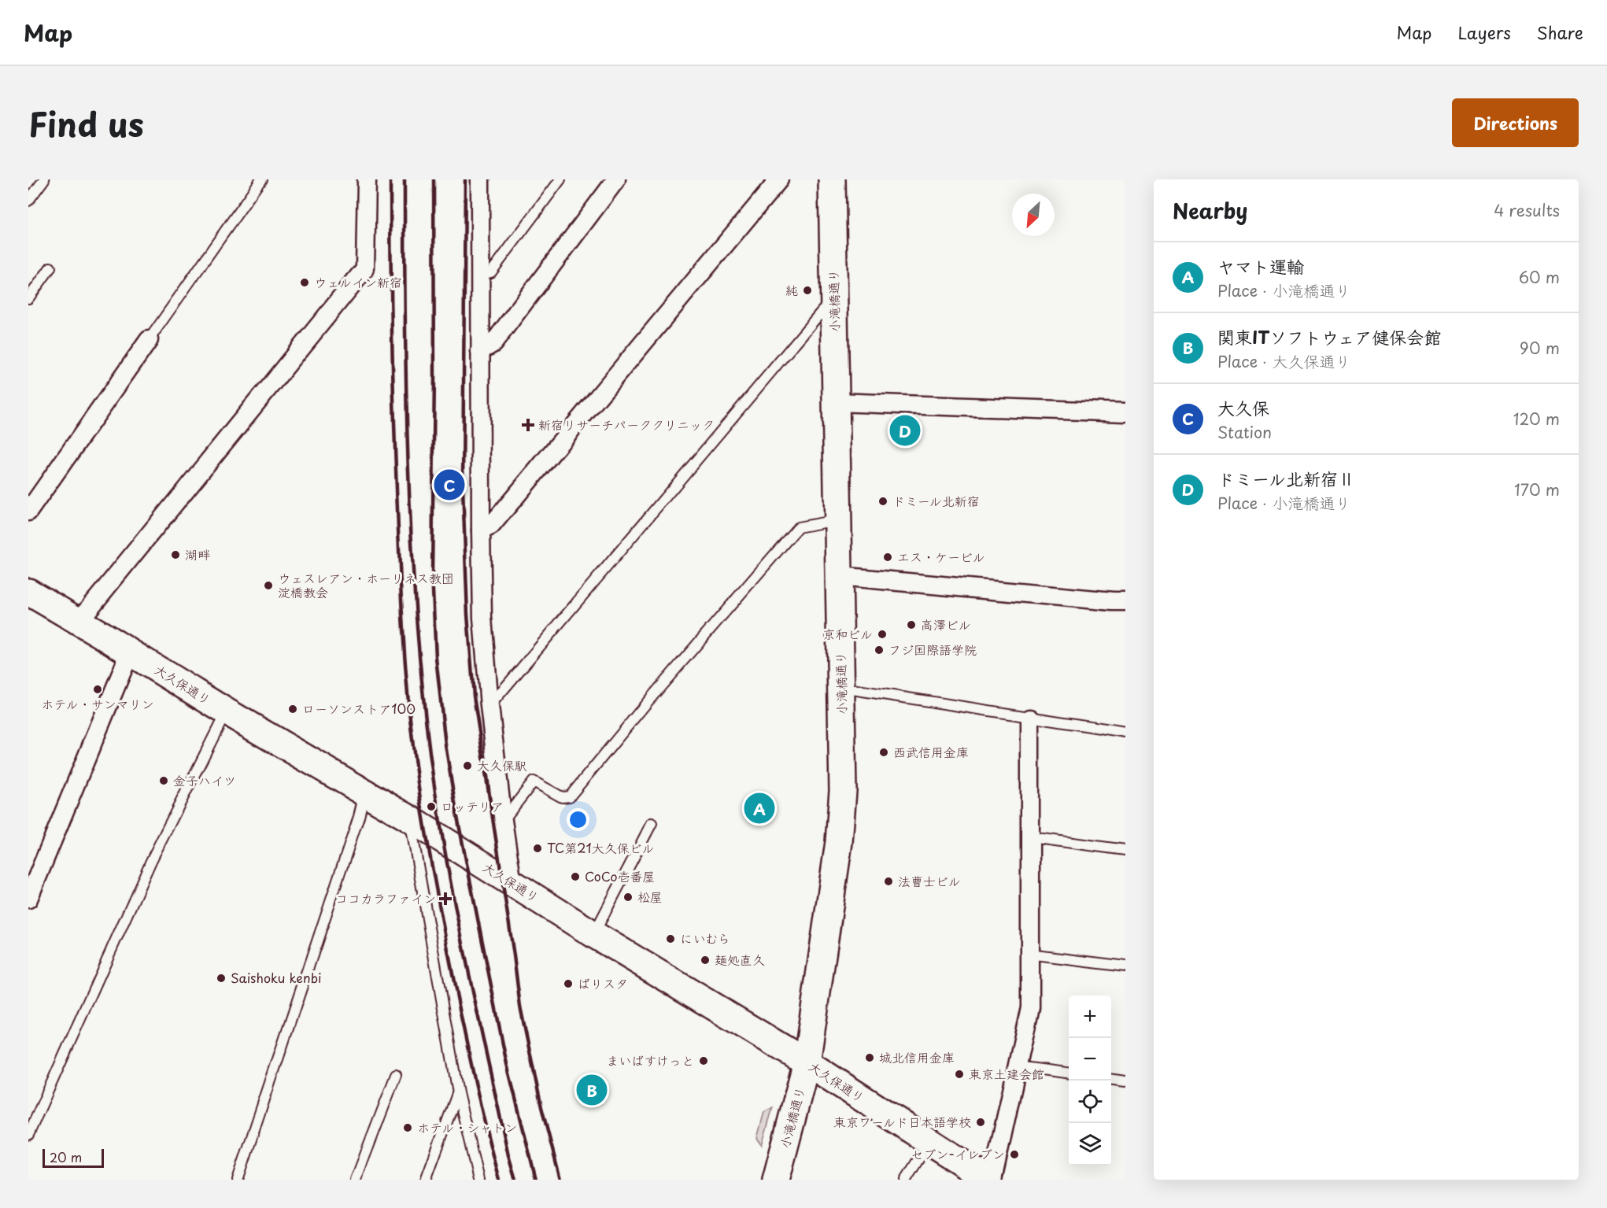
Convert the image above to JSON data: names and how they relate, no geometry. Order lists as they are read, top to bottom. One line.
{"streets":{"main road":["小滝橋通り","大久保通り"]},"crossings":[["小滝橋通り","大久保通り"]],"places":{"other":["ウェルイン新宿","純","ドミール北新宿","湖畔","エス・ケービル","ウェスレアン・ホーリネス教団 淀橋教会","高澤ビル","京和ビル","フジ国際語学院","ホテル・サンマリン","ローソンストア100","西武信用金庫","大久保駅","金子ハイツ","ロッテリア","TC第21大久保ビル","CoCo壱番屋","法曹士ビル","松屋","にいむら","麺処直久","Saishoku kenbi","ばりスタ","城北信用金庫","まいばすけっと","東京土建会館","東京ワールド日本語学校","ホテル・シャトン","セブン-イレブン"],"health":["新宿リサーチパーククリニック","ココカラファイン"]},"scale_bar":"20 m","north":"bottom left","page":{"header":"Map","nav":["Map","Layers","Share"],"title":"Find us","buttons":"Directions","heading":["Nearby","4 results"],"list":[{"mark":"A","name":"ヤマト運輸","note":"Place · 小滝橋通り","value":"60 m"},{"mark":"B","name":"関東ITソフトウェア健保会館","note":"Place · 大久保通り","value":"90 m"},{"mark":"C","name":"大久保","note":"Station","value":"120 m"},{"mark":"D","name":"ドミール北新宿Ⅱ","note":"Place · 小滝橋通り","value":"170 m"}],"pins":["D","C","A","B"],"map_buttons":["+","−"],"scale":"20 m"}}
